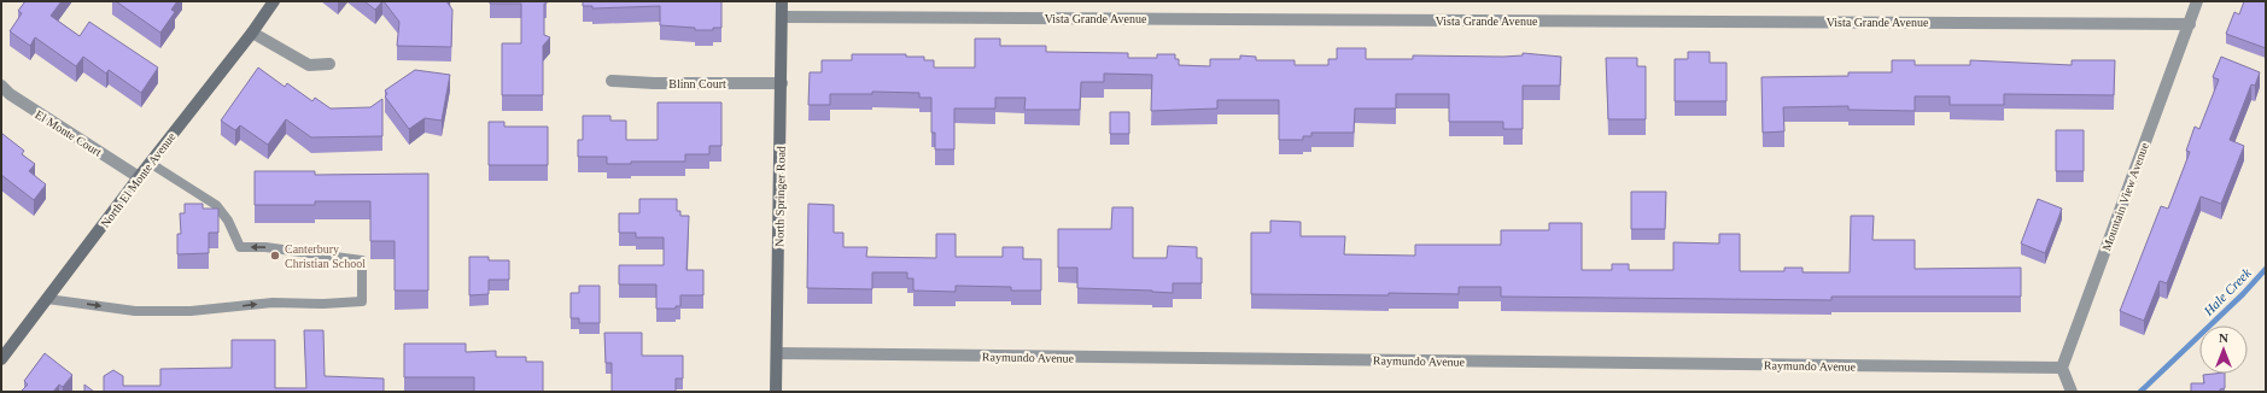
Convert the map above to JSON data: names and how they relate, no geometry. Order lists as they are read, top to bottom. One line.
{"streets":{"main road":["North El Monte Avenue","North Springer Road"],"street":["Vista Grande Avenue","Blinn Court","El Monte Court","Mountain View Avenue","Raymundo Avenue"]},"crossings":[["Vista Grande Avenue","North Springer Road"],["Vista Grande Avenue","Mountain View Avenue"],["Blinn Court","North Springer Road"],["El Monte Court","North El Monte Avenue"],["North Springer Road","Raymundo Avenue"],["Mountain View Avenue","Raymundo Avenue"]],"water":["Hale Creek"],"places":["Canterbury Christian School"],"north":"top"}
